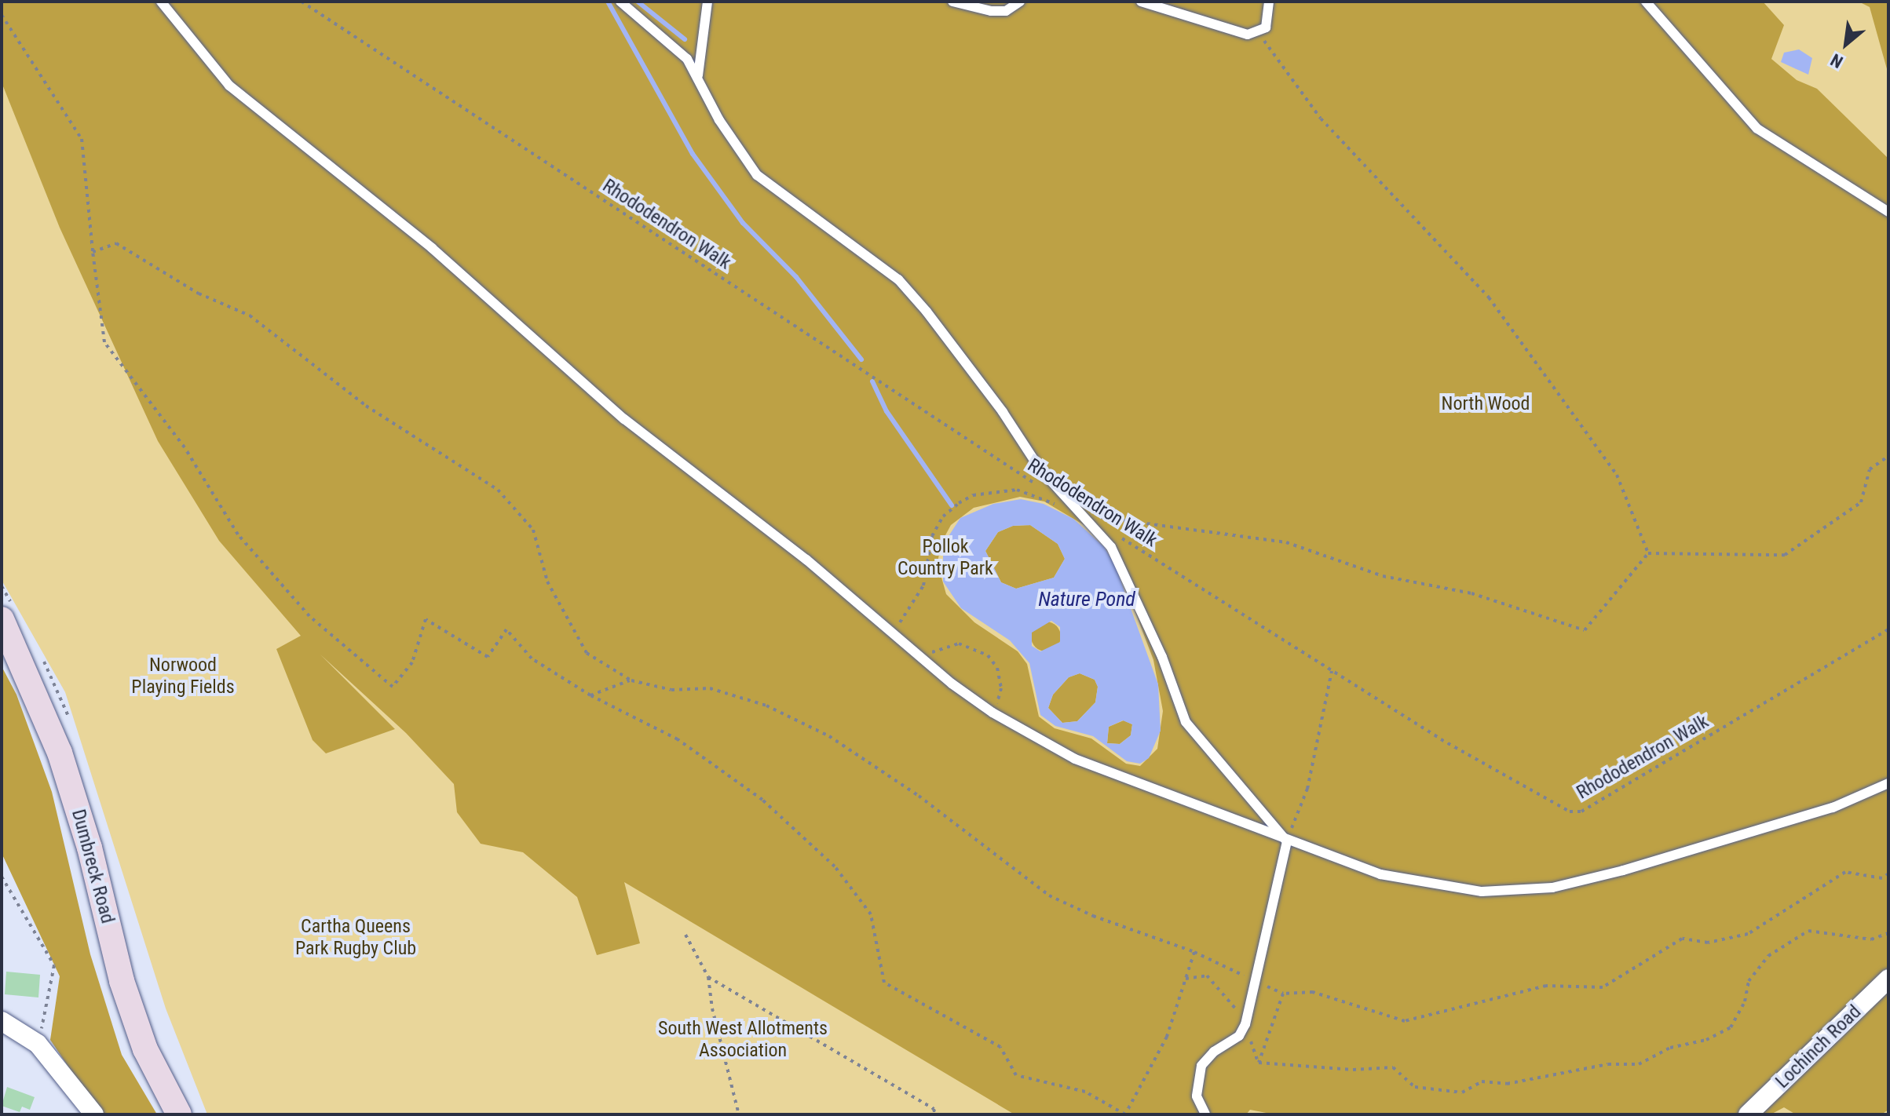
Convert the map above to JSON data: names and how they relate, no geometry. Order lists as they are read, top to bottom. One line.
{"streets":{"main road":["Dumbreck Road"],"street":["Lochinch Road"],"path":["Rhododendron Walk"]},"water":["Nature Pond"],"parks":["North Wood","Pollok Country Park","Norwood Playing Fields","Cartha Queens Park Rugby Club","South West Allotments Association"],"north":"bottom left"}
